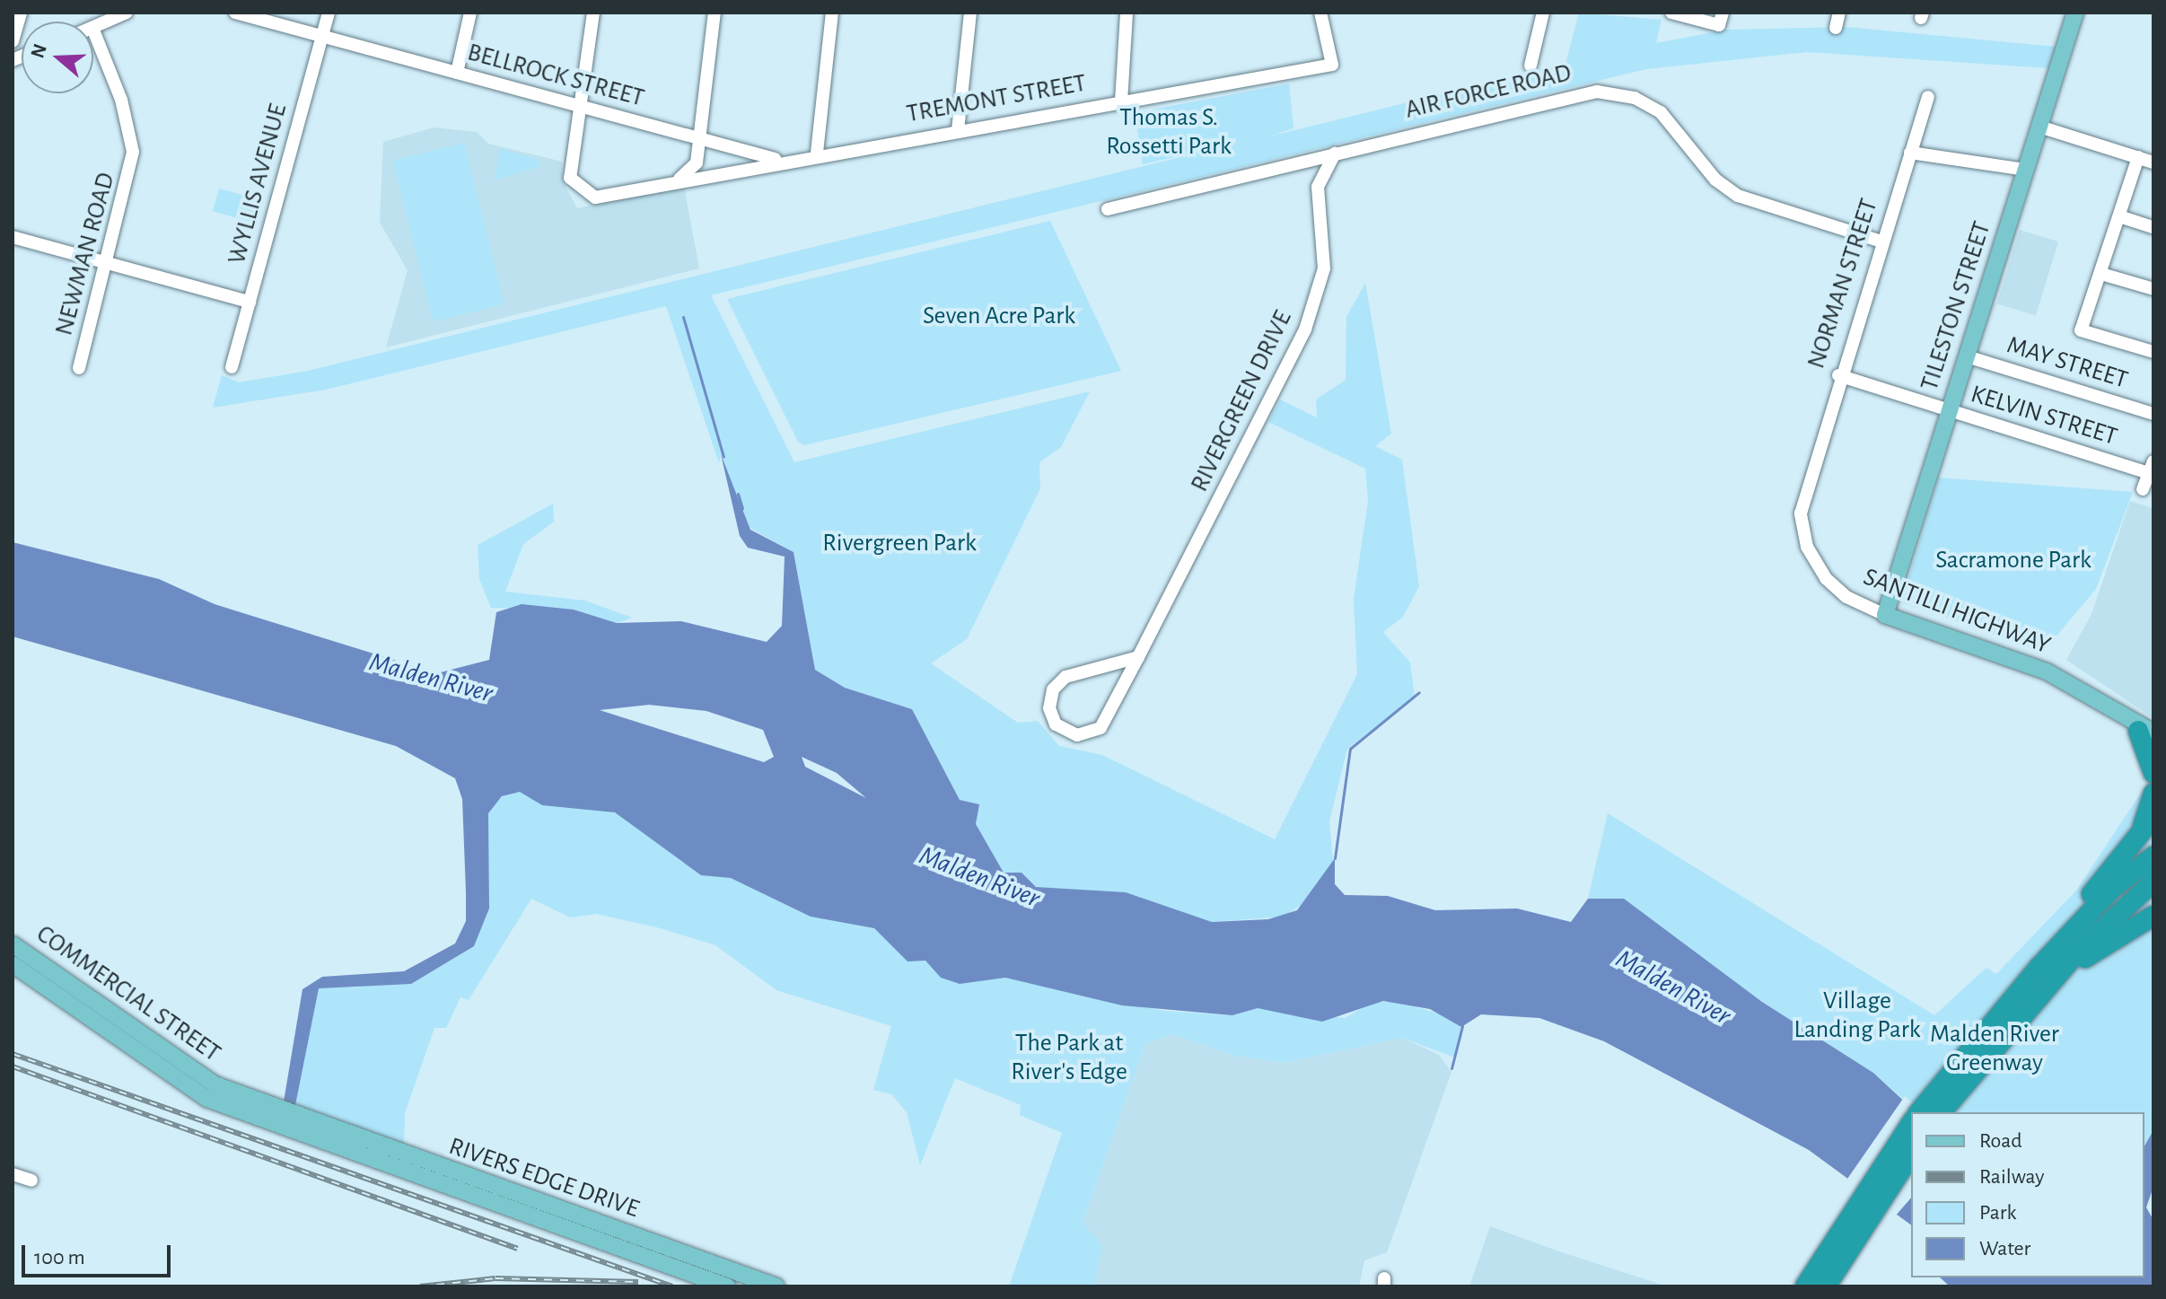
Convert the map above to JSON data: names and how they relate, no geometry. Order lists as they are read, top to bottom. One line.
{"streets":{"main road":["TILESTON STREET","SANTILLI HIGHWAY","COMMERCIAL STREET","RIVERS EDGE DRIVE"],"street":["BELLROCK STREET","AIR FORCE ROAD","TREMONT STREET","WYLLIS AVENUE","NEWMAN ROAD","NORMAN STREET","MAY STREET","RIVERGREEN DRIVE","KELVIN STREET"]},"crossings":[["BELLROCK STREET","TREMONT STREET"],["BELLROCK STREET","WYLLIS AVENUE"],["AIR FORCE ROAD","NORMAN STREET"],["AIR FORCE ROAD","RIVERGREEN DRIVE"],["NORMAN STREET","KELVIN STREET"],["NORMAN STREET","SANTILLI HIGHWAY"],["TILESTON STREET","MAY STREET"],["TILESTON STREET","KELVIN STREET"],["TILESTON STREET","SANTILLI HIGHWAY"],["COMMERCIAL STREET","RIVERS EDGE DRIVE"]],"water":["Malden River"],"parks":["Thomas S. Rossetti Park","Seven Acre Park","Rivergreen Park","Sacramone Park","Village Landing Park","Malden River Greenway","The Park at River's Edge"],"legend":["Road","Railway","Park","Water"],"scale_bar":"100 m","north":"left"}
